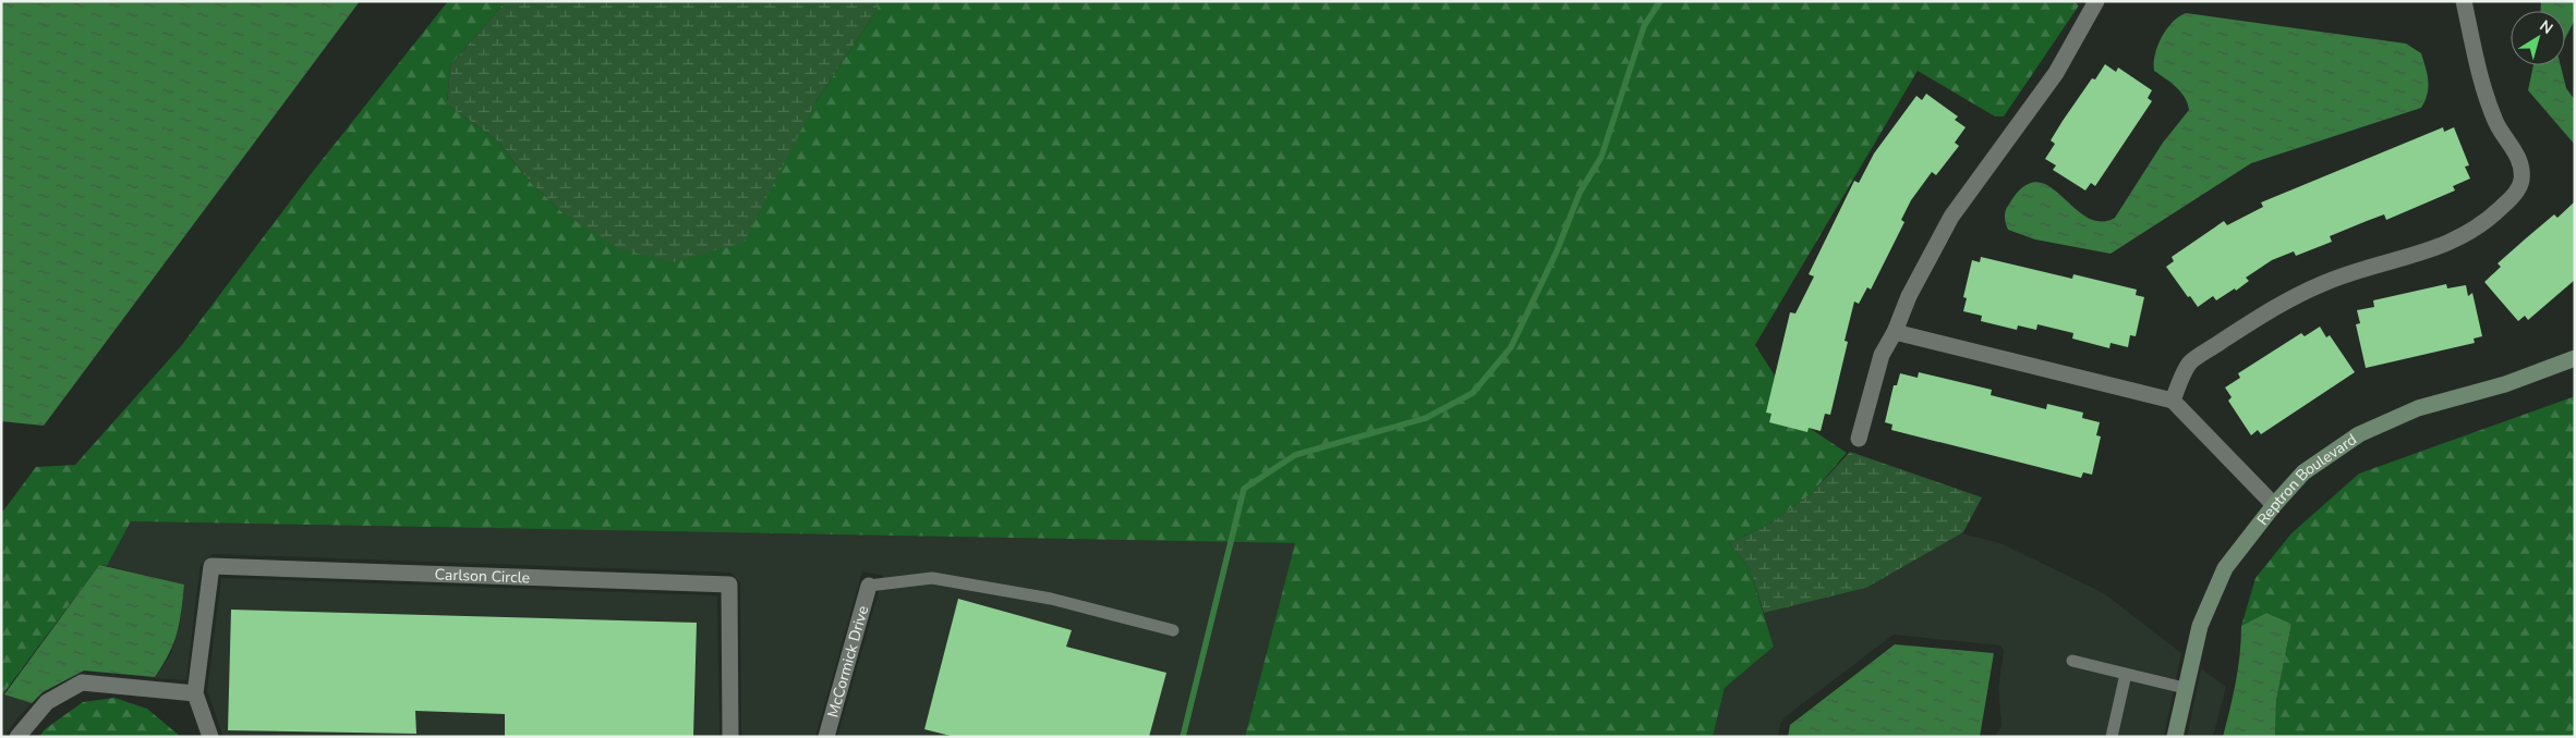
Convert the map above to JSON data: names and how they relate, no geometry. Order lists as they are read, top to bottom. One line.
{"streets":{"street":["Reptron Boulevard","Carlson Circle","McCormick Drive"]},"north":"top right"}
